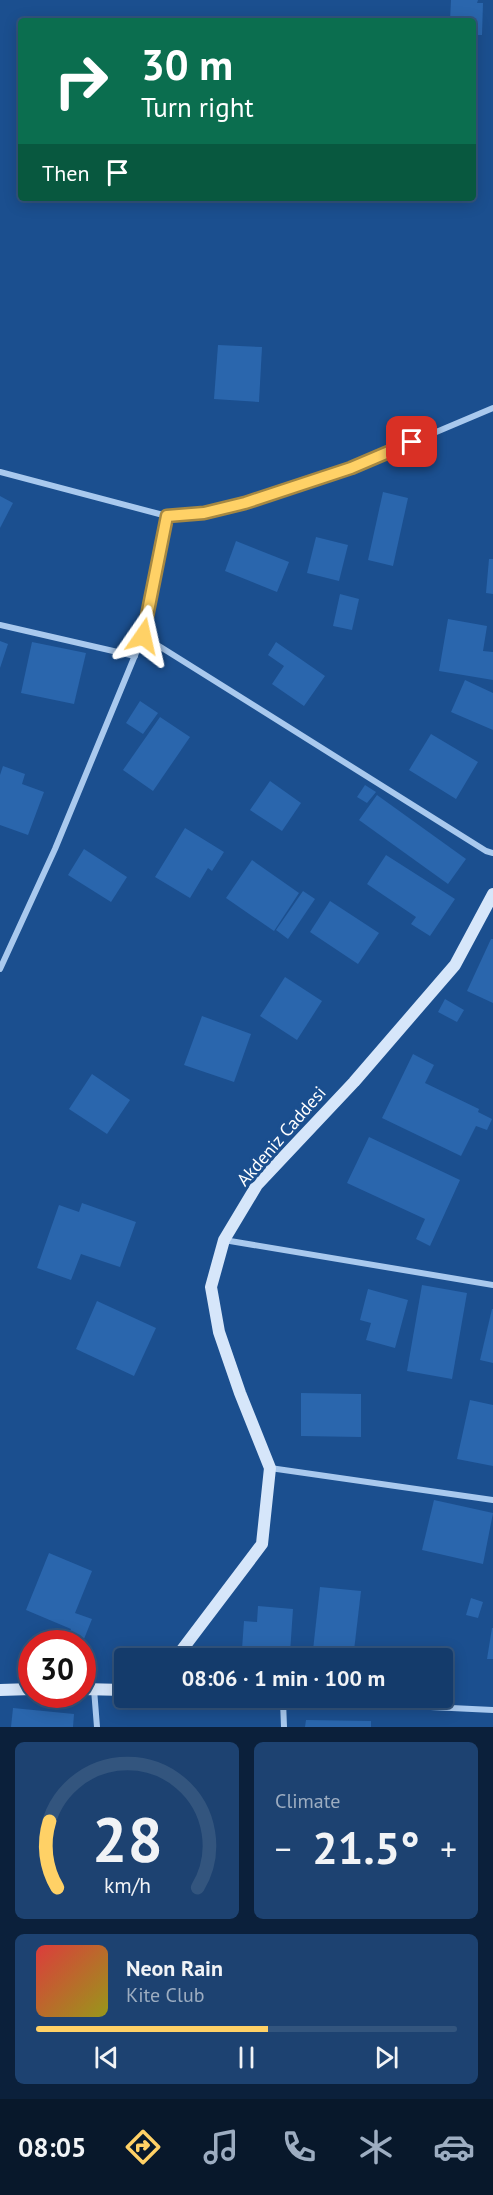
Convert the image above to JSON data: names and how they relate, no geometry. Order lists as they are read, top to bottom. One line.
{"streets":{"street":["Akdeniz Caddesi"]},"page":{"turn":["30 m","Turn right"],"then":"Then","limit":"30","trip":"08:06 · 1 min · 100 m","tile":"Climate","heat":["−","21.5°","+"],"song":["Neon Rain","Kite Club"],"tabs":"08:05","gauge":["28","km/h"]}}
